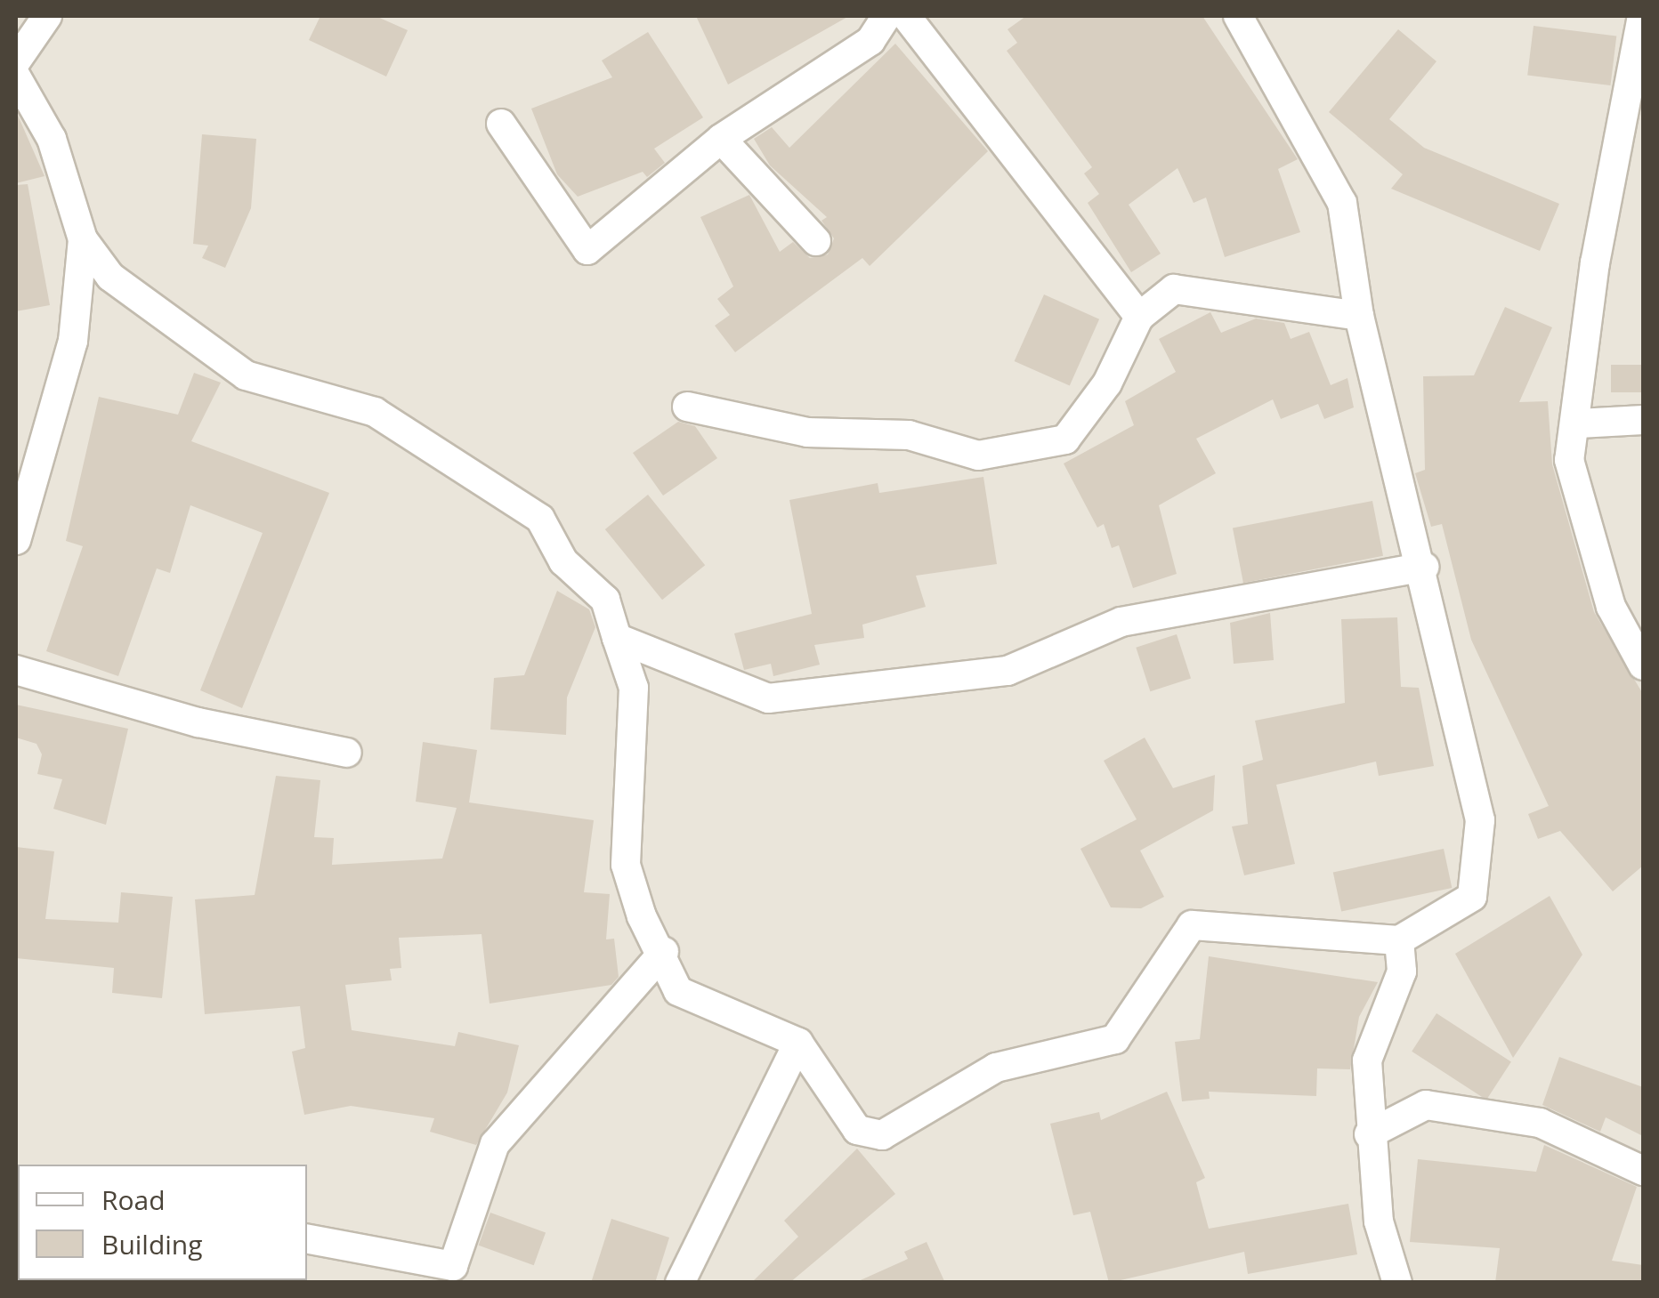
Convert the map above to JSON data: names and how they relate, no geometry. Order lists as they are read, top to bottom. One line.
{"legend":["Road","Building"]}
